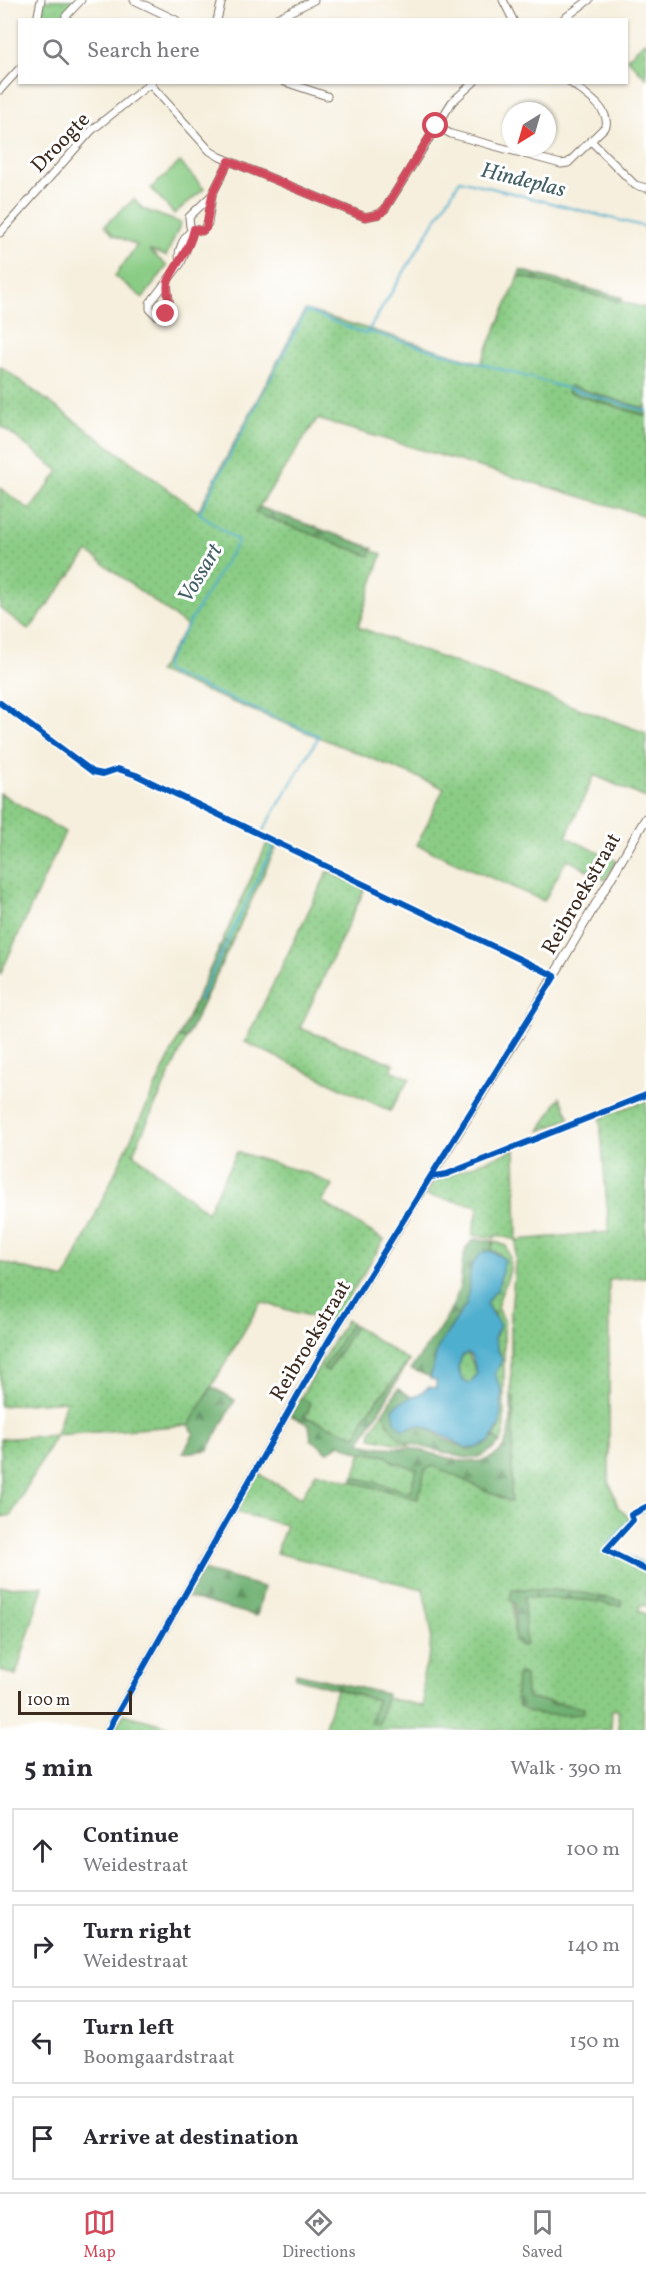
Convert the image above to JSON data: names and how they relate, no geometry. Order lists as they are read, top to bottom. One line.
{"streets":{"street":["Droogte","Reibroekstraat"]},"water":["Hindeplas","Vossart"],"scale_bar":"100 m","north":"bottom left","page":{"search":"Search here","scale":"100 m","heading":["5 min","Walk · 390 m"],"list":[["Continue","Weidestraat","100 m"],["Turn right","Weidestraat","140 m"],["Turn left","Boomgaardstraat","150 m"],"Arrive at destination"],"nav":["Map","Directions","Saved"]}}
